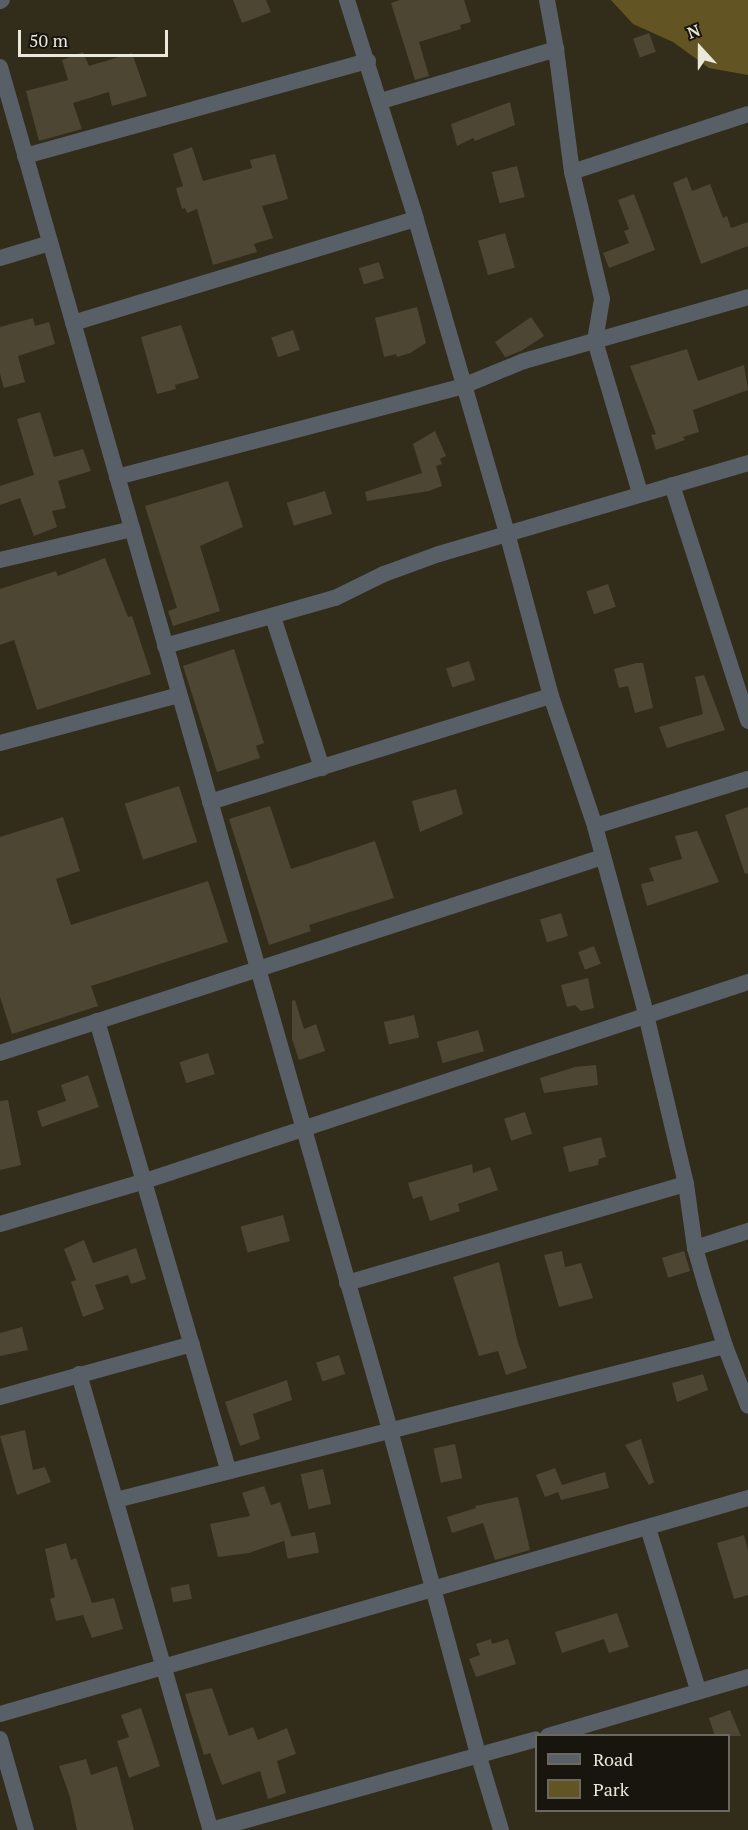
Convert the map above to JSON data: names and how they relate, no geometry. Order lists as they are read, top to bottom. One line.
{"legend":["Road","Park"],"scale_bar":"50 m","north":"top"}
